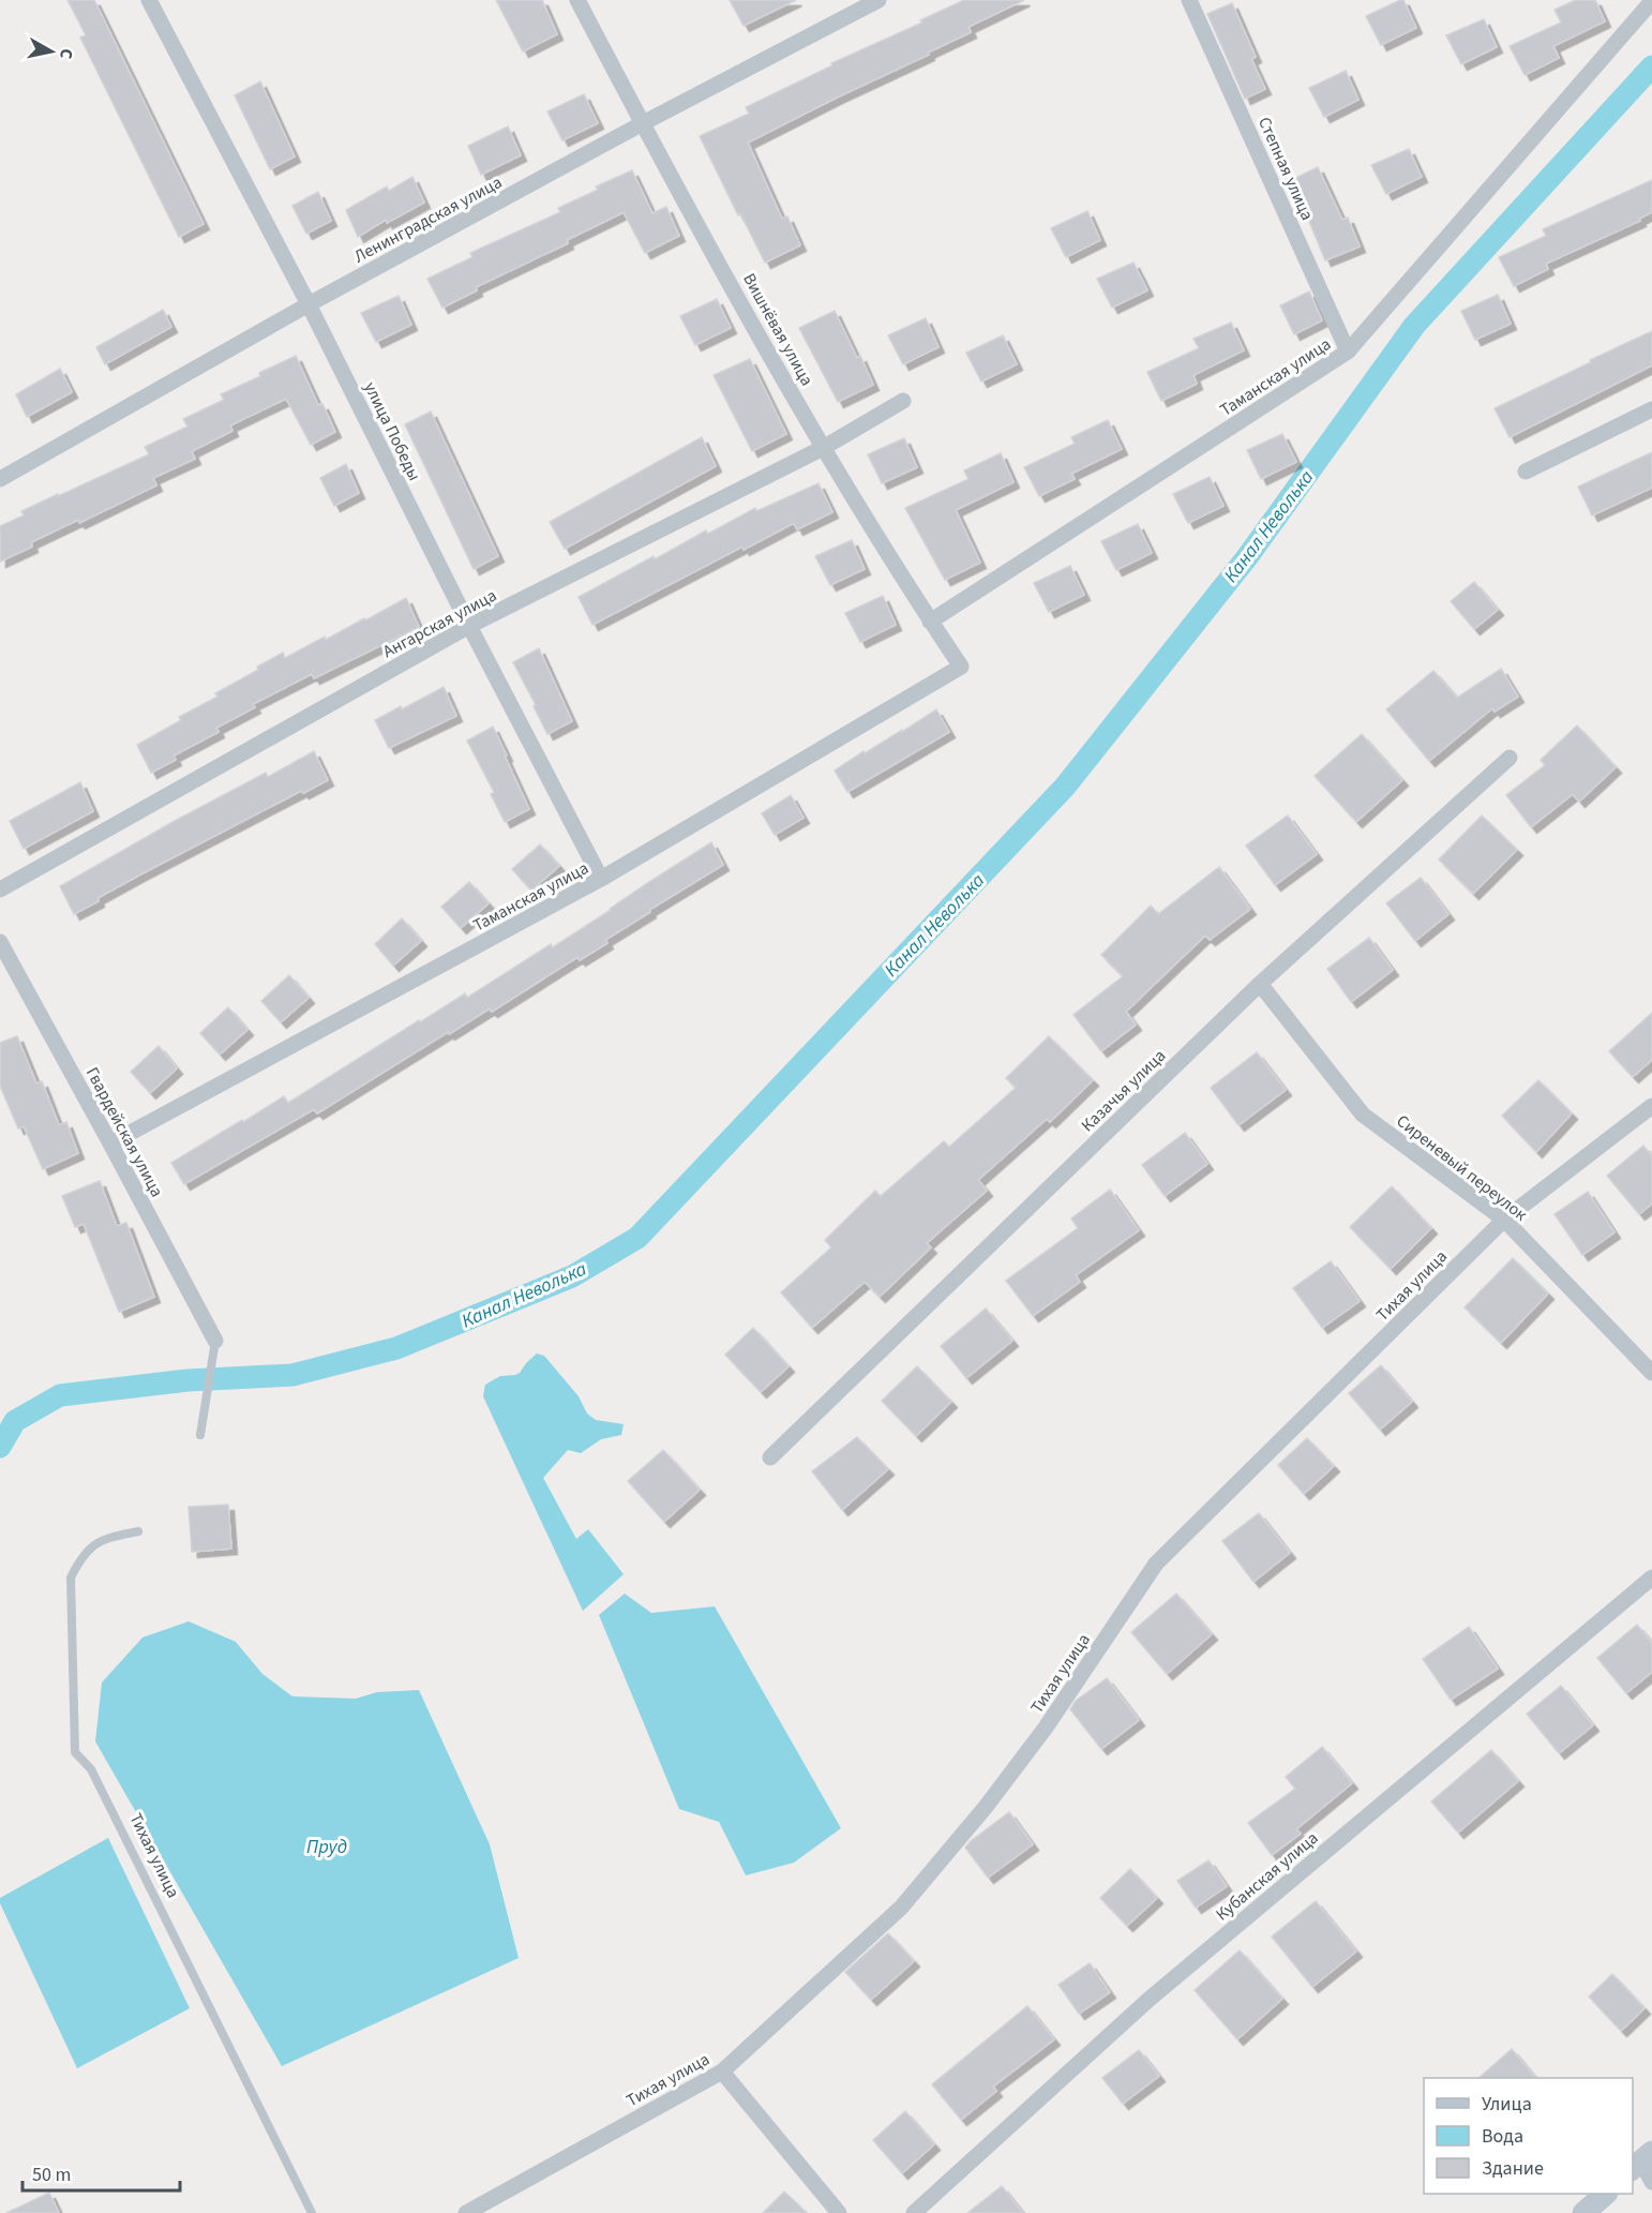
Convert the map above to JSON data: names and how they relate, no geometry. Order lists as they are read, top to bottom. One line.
{"streets":{"street":["Степная улица","Ленинградская улица","Вишнёвая улица","Таманская улица","улица Победы","Ангарская улица","Казачья улица","Гвардейская улица","Сиреневый переулок","Тихая улица","Кубанская улица"]},"crossings":[["Степная улица","Таманская улица"],["Ленинградская улица","Вишнёвая улица"],["Ленинградская улица","улица Победы"],["Вишнёвая улица","Таманская улица"],["Вишнёвая улица","Ангарская улица"],["Таманская улица","улица Победы"],["Таманская улица","Гвардейская улица"],["улица Победы","Ангарская улица"],["Казачья улица","Сиреневый переулок"],["Сиреневый переулок","Тихая улица"]],"water":["Канал Неволька","Пруд"],"legend":["Улица","Вода","Здание"],"scale_bar":"50 m","north":"right"}
